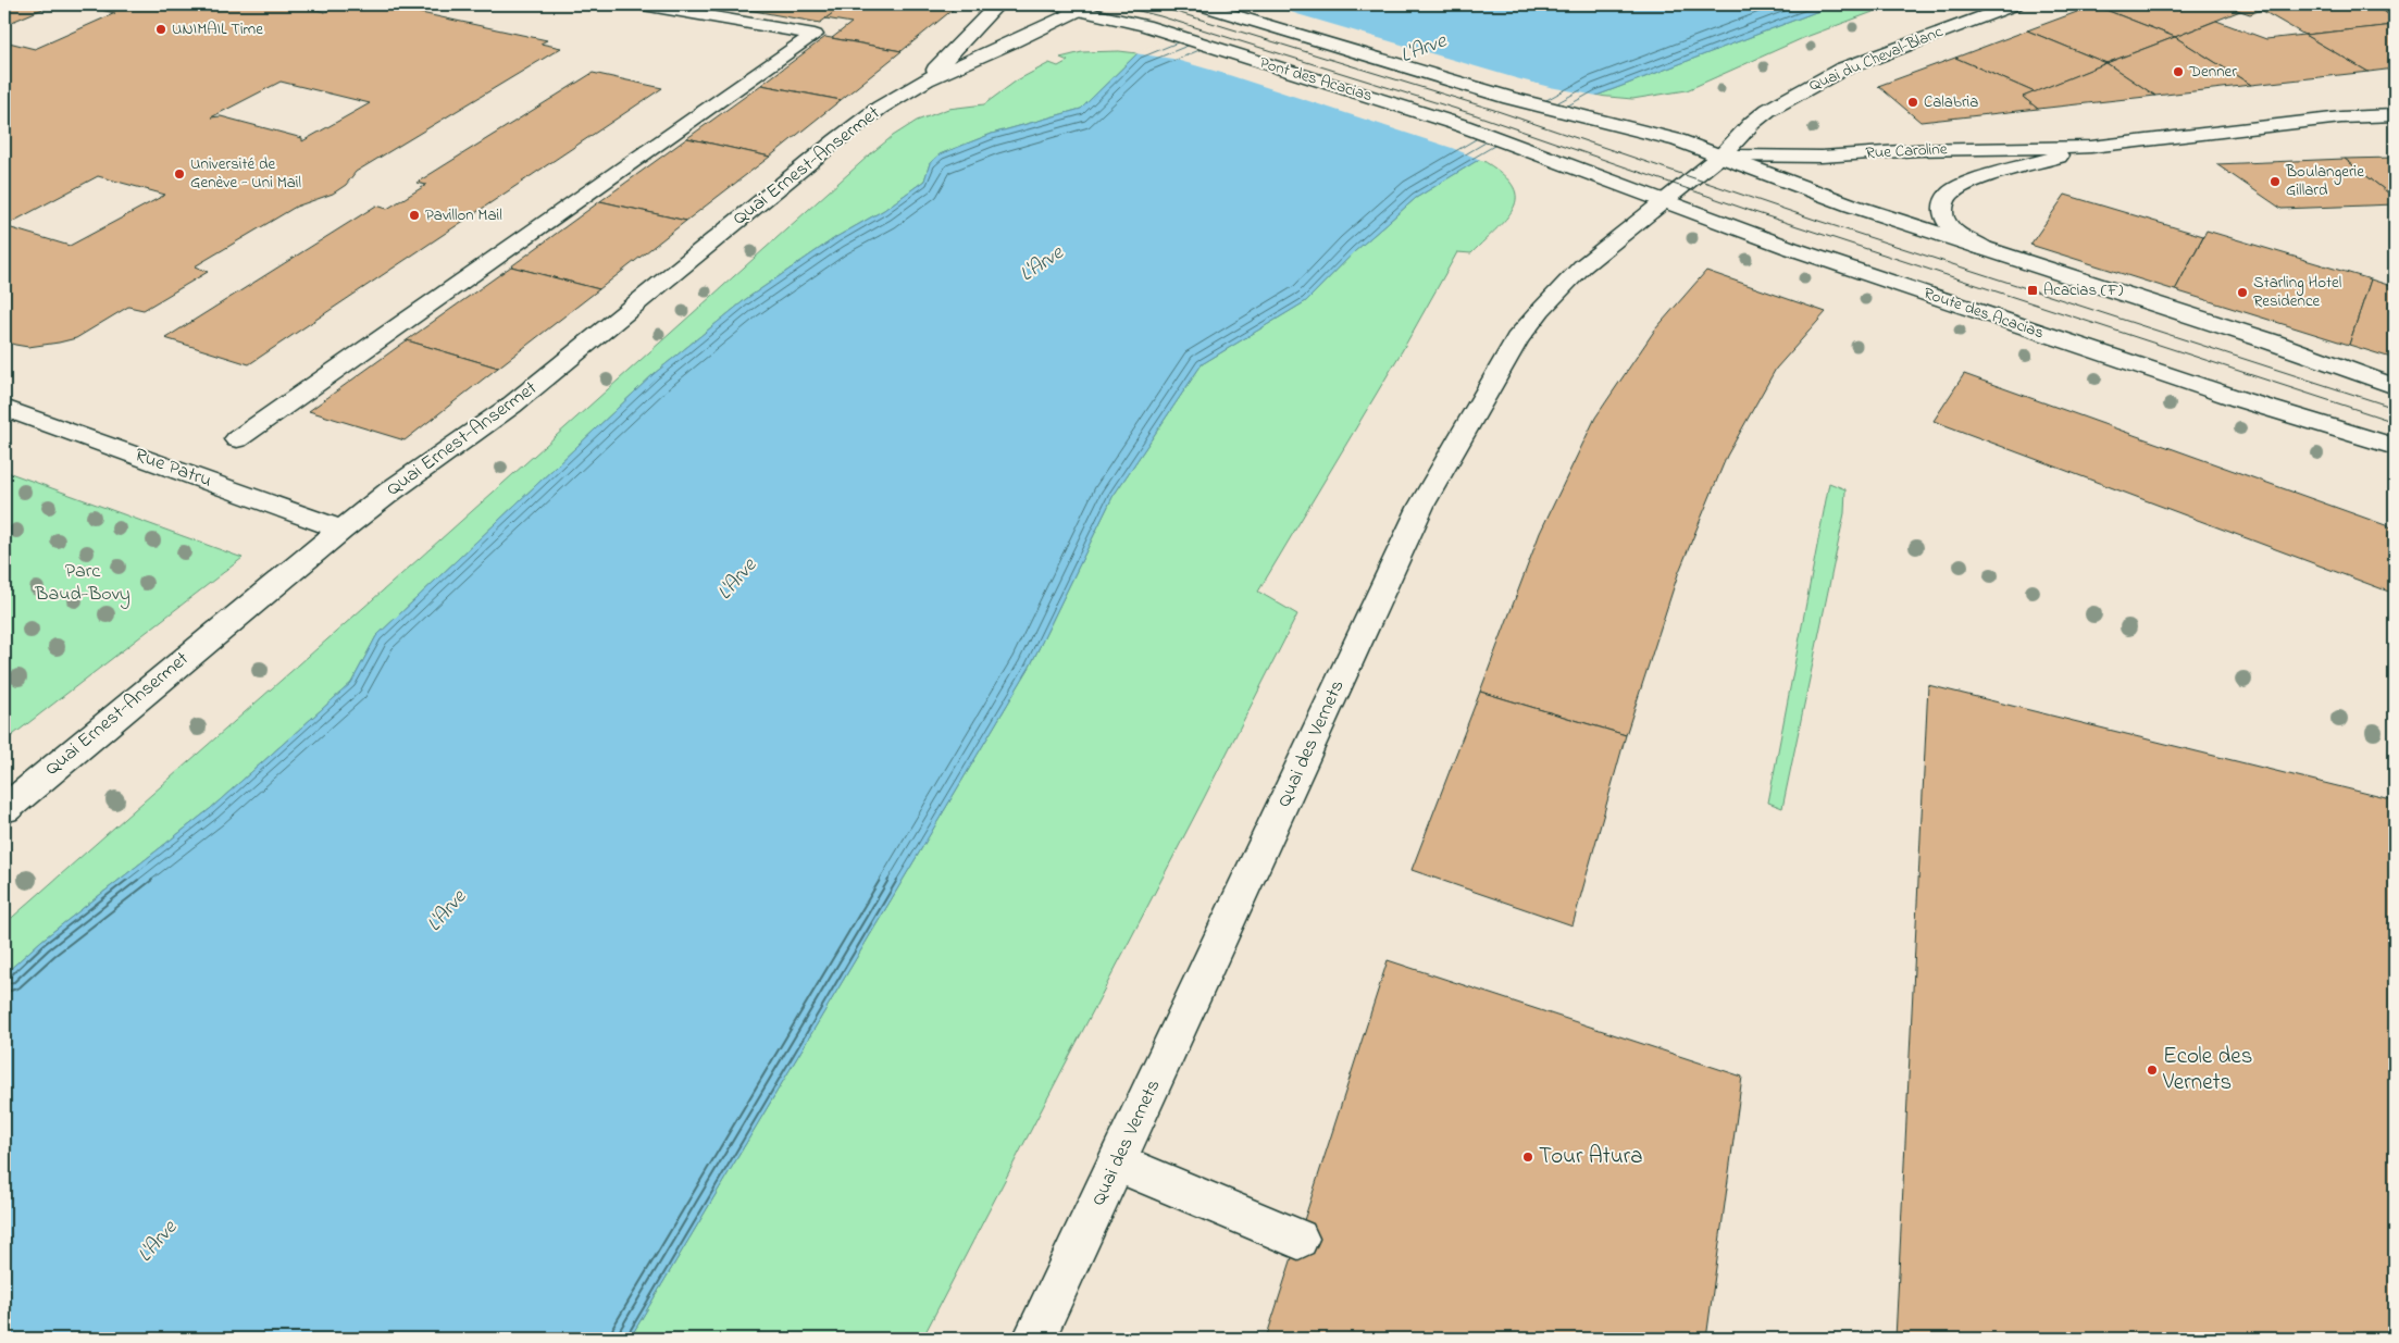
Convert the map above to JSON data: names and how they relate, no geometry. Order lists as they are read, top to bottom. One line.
{"streets":{"street":["Quai du Cheval-Blanc","Pont des Acacias","Rue Caroline","Quai Ernest-Ansermet","Route des Acacias","Rue Patru","Quai des Vernets"]},"crossings":[["Quai du Cheval-Blanc","Pont des Acacias"],["Quai du Cheval-Blanc","Rue Caroline"],["Pont des Acacias","Rue Caroline"],["Pont des Acacias","Quai Ernest-Ansermet"],["Pont des Acacias","Route des Acacias"],["Quai Ernest-Ansermet","Rue Patru"],["Route des Acacias","Quai des Vernets"]],"water":["L'Arve"],"parks":["Parc Baud-Bovy"],"places":{"other":["UNIMAIL Time","Denner","Calabria","Université de Genève - Uni Mail","Boulangerie Gillard","Pavillon Mail","Starling Hotel Residence","Ecole des Vernets","Tour Atura"],"transit":["Acacias (F)"]}}
